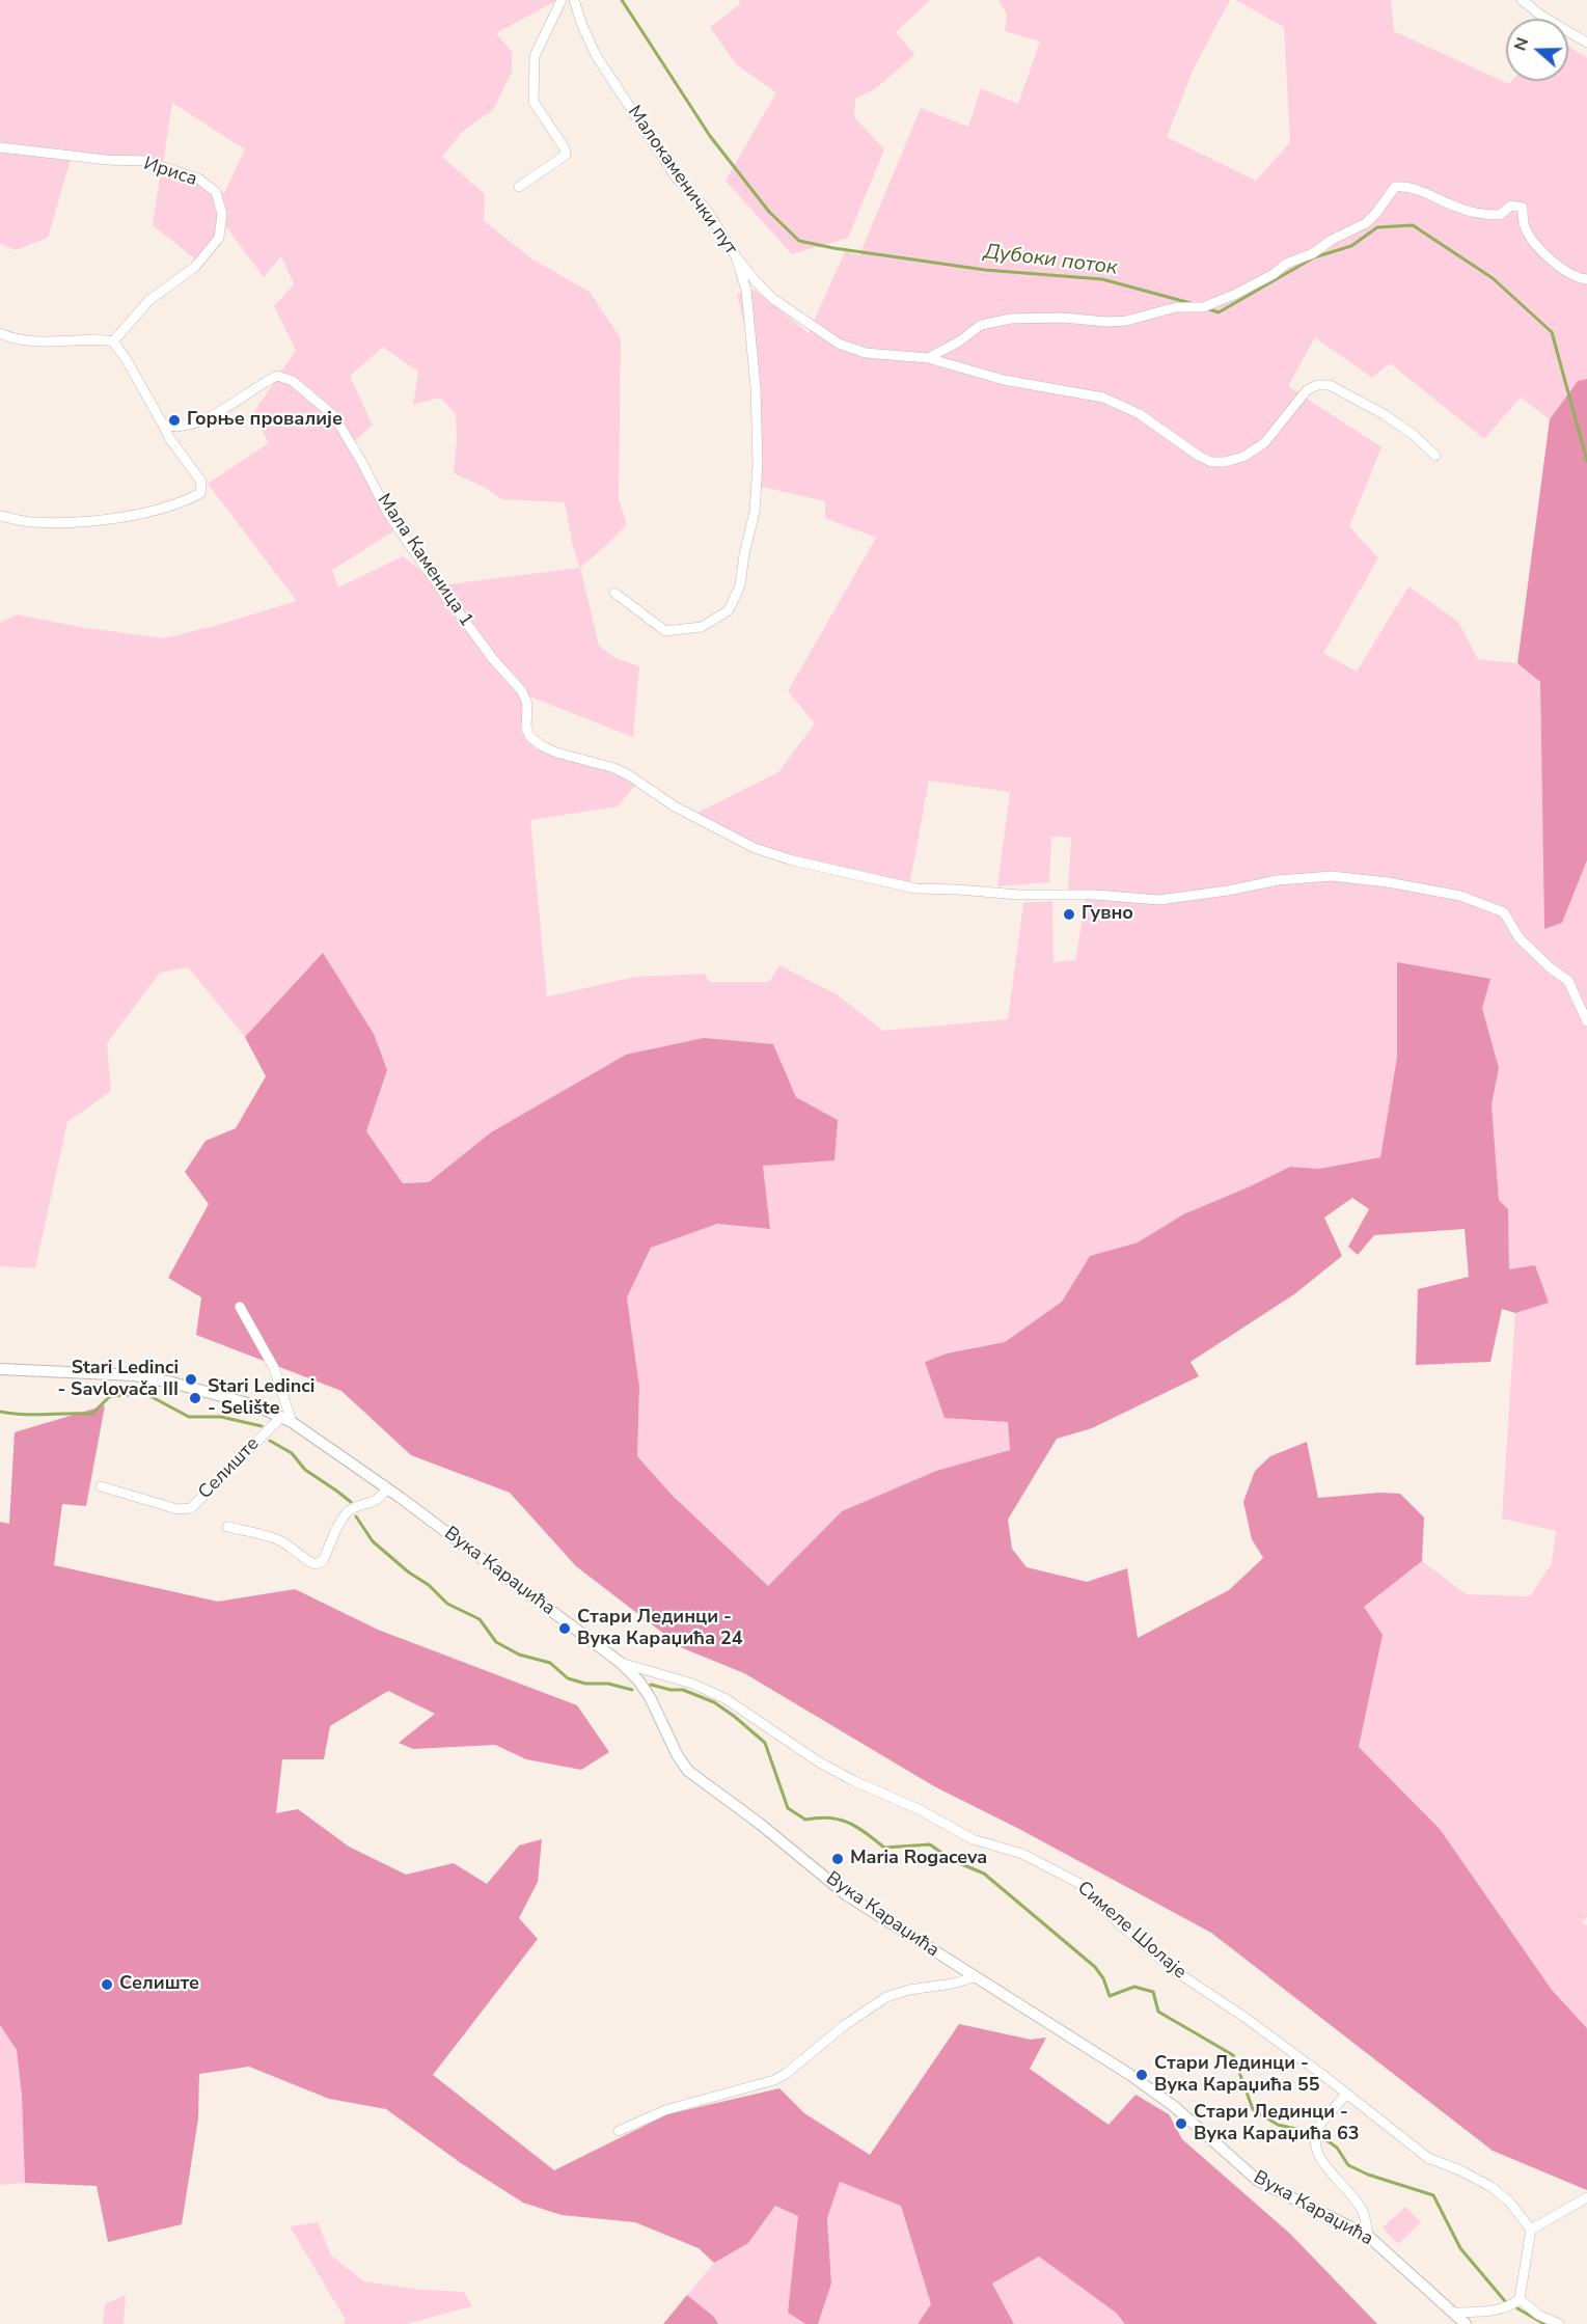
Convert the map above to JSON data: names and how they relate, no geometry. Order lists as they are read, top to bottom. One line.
{"streets":{"street":["Ириса","Малокаменички пут","Мала Каменица 1","Селиште","Вука Караџића","Симеле Шолаје"]},"crossings":[["Селиште","Вука Караџића"],["Вука Караџића","Симеле Шолаје"]],"water":["Дубоки поток"],"places":["Горње провалије","Гувно","Stari Ledinci - Savlovača III","Stari Ledinci - Selište","Стари Лединци - Вука Караџића 24","Maria Rogaceva","Селиште","Стари Лединци - Вука Караџића 55","Стари Лединци - Вука Караџића 63"],"north":"left"}
